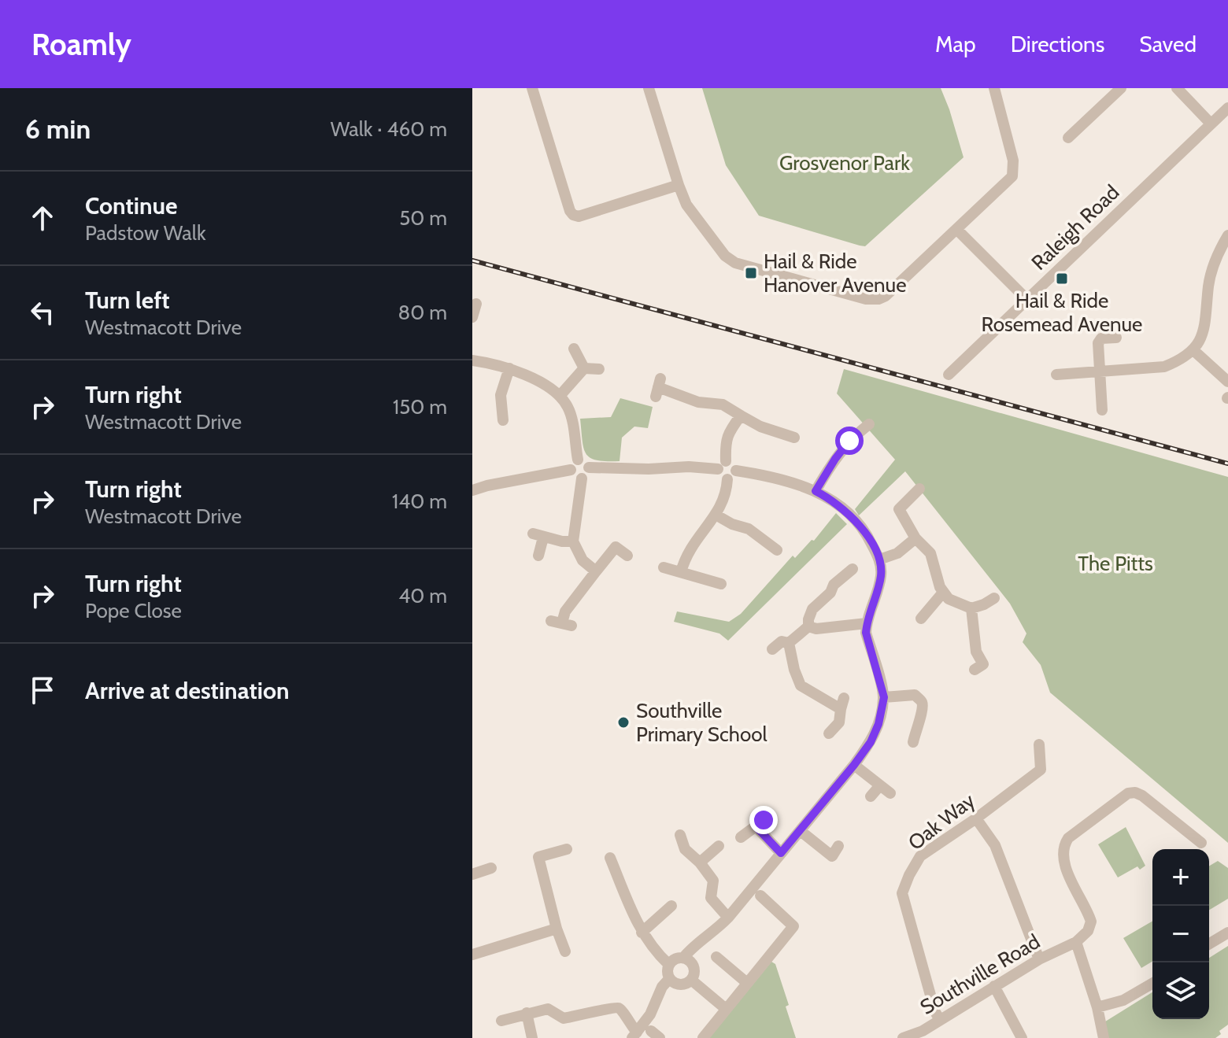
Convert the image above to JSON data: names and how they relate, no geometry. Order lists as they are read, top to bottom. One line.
{"streets":{"street":["Raleigh Road","Oak Way","Southville Road"]},"crossings":[["Oak Way","Southville Road"]],"parks":["Grosvenor Park","The Pitts"],"places":{"transit":["Hail & Ride Hanover Avenue","Hail & Ride Rosemead Avenue"],"other":["Southville Primary School"]},"page":{"header":"Roamly","nav":["Map","Directions","Saved"],"heading":["6 min","Walk · 460 m"],"list":[["Continue","Padstow Walk","50 m"],["Turn left","Westmacott Drive","80 m"],["Turn right","Westmacott Drive","150 m"],["Turn right","Westmacott Drive","140 m"],["Turn right","Pope Close","40 m"],"Arrive at destination"],"map_buttons":["+","−"]}}
